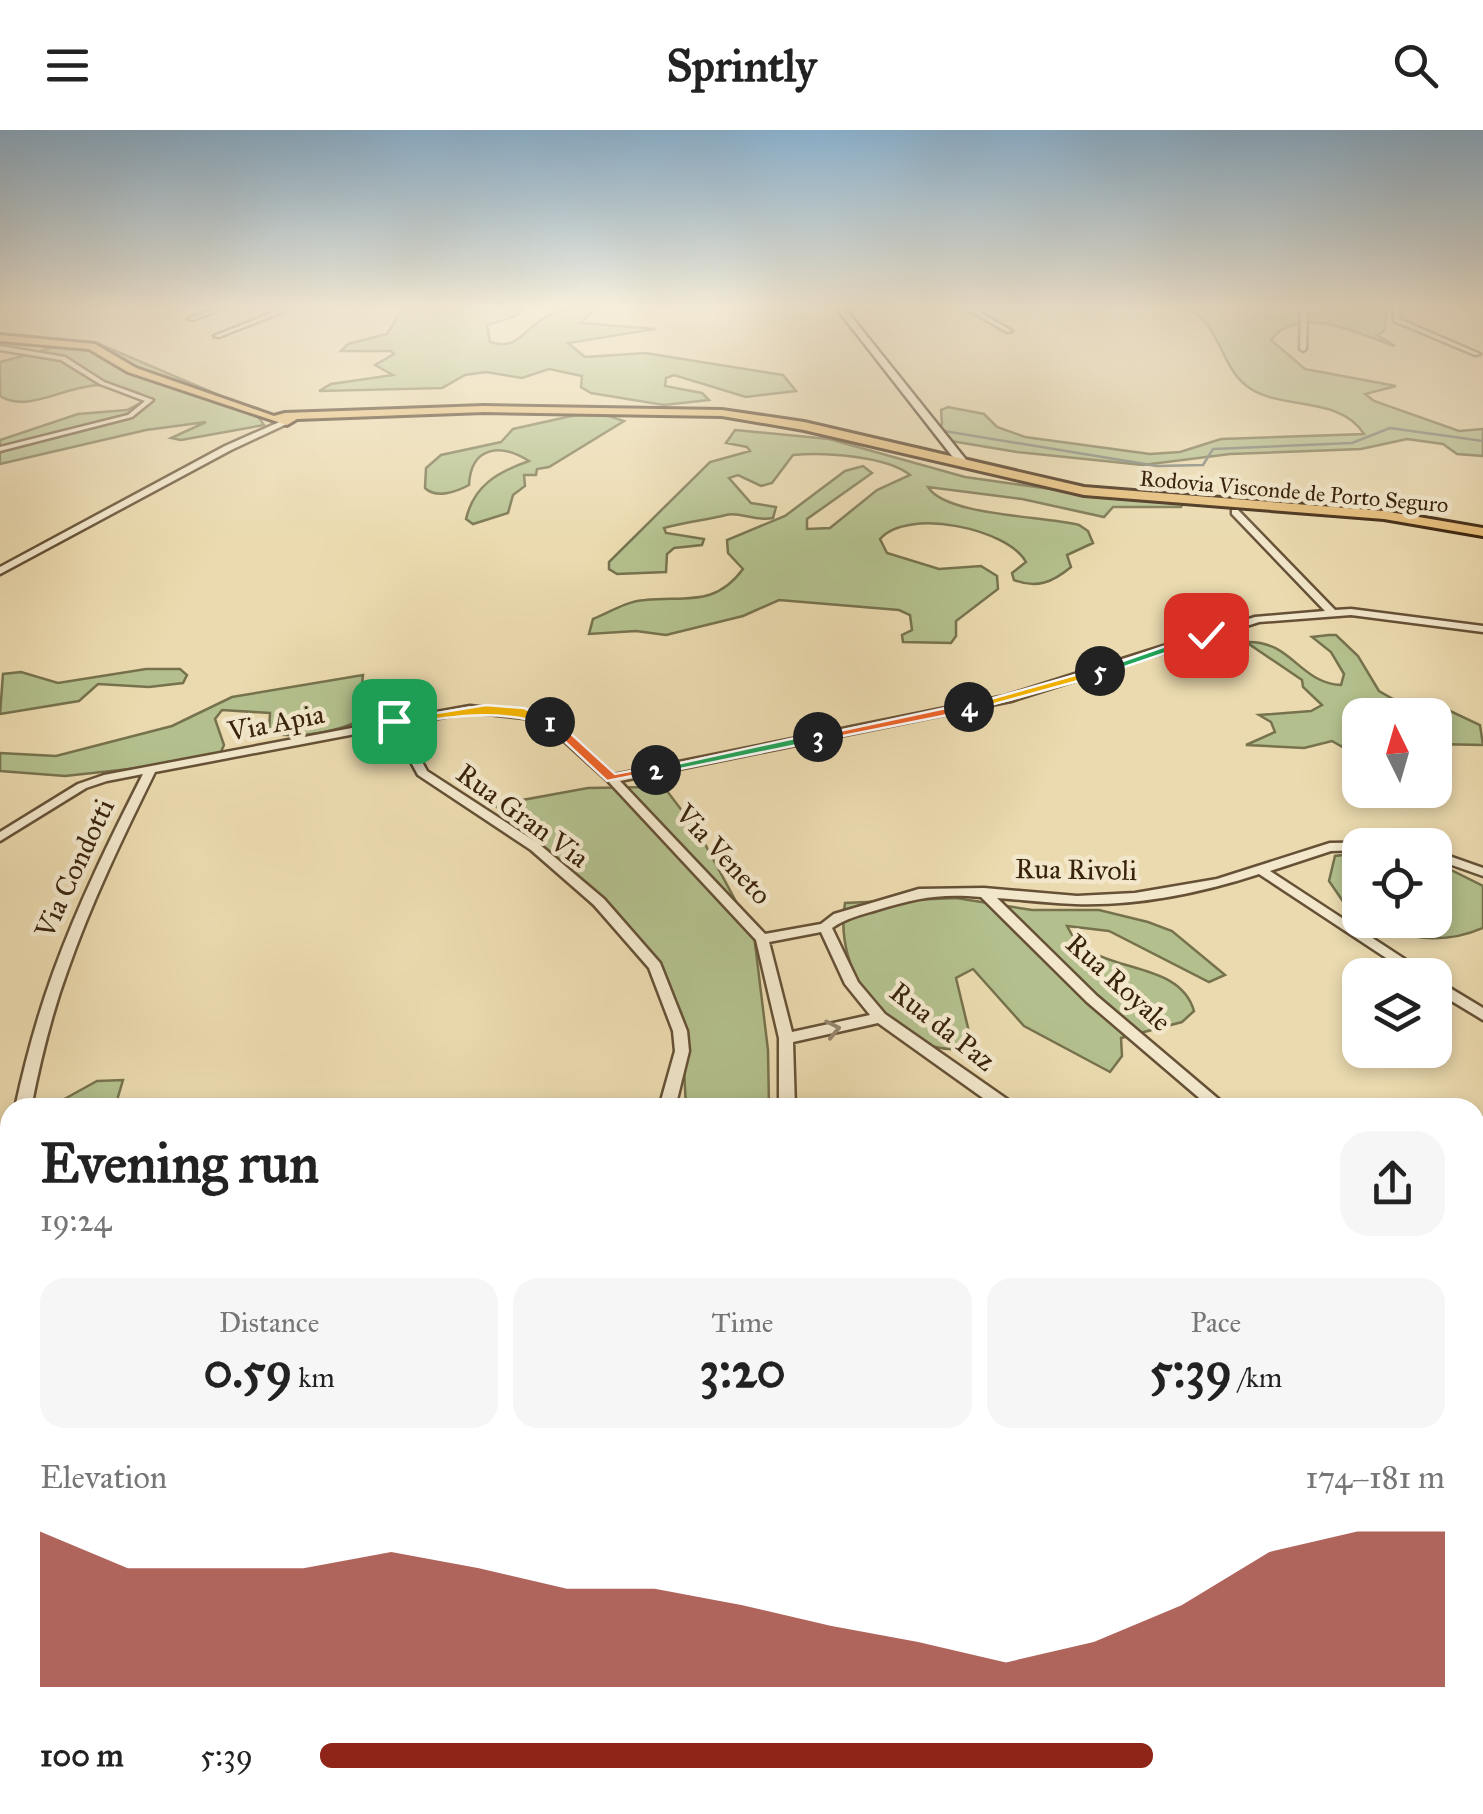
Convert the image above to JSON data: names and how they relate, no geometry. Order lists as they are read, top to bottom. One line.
{"streets":{"main road":["Rodovia Visconde de Porto Seguro"],"street":["Via Apia","Rua Gran Via","Via Veneto","Via Condotti","Rua Rivoli","Rua Royale","Rua da Paz"]},"crossings":[["Via Apia","Rua Gran Via"],["Via Apia","Via Veneto"],["Via Apia","Via Condotti"],["Via Veneto","Rua Rivoli"],["Rua Rivoli","Rua Royale"],["Rua Rivoli","Rua da Paz"]],"north":"top","page":{"header":"Sprintly","pins":["5","4","1","3","2"],"heading":["Evening run","19:24"],"stats":[["Distance","0.59 km"],["Time","3:20"],["Pace","5:39 /km"]],"chart":["Elevation","174–181 m"],"list":[{"name":"100 m","note":"5:39"}]}}
